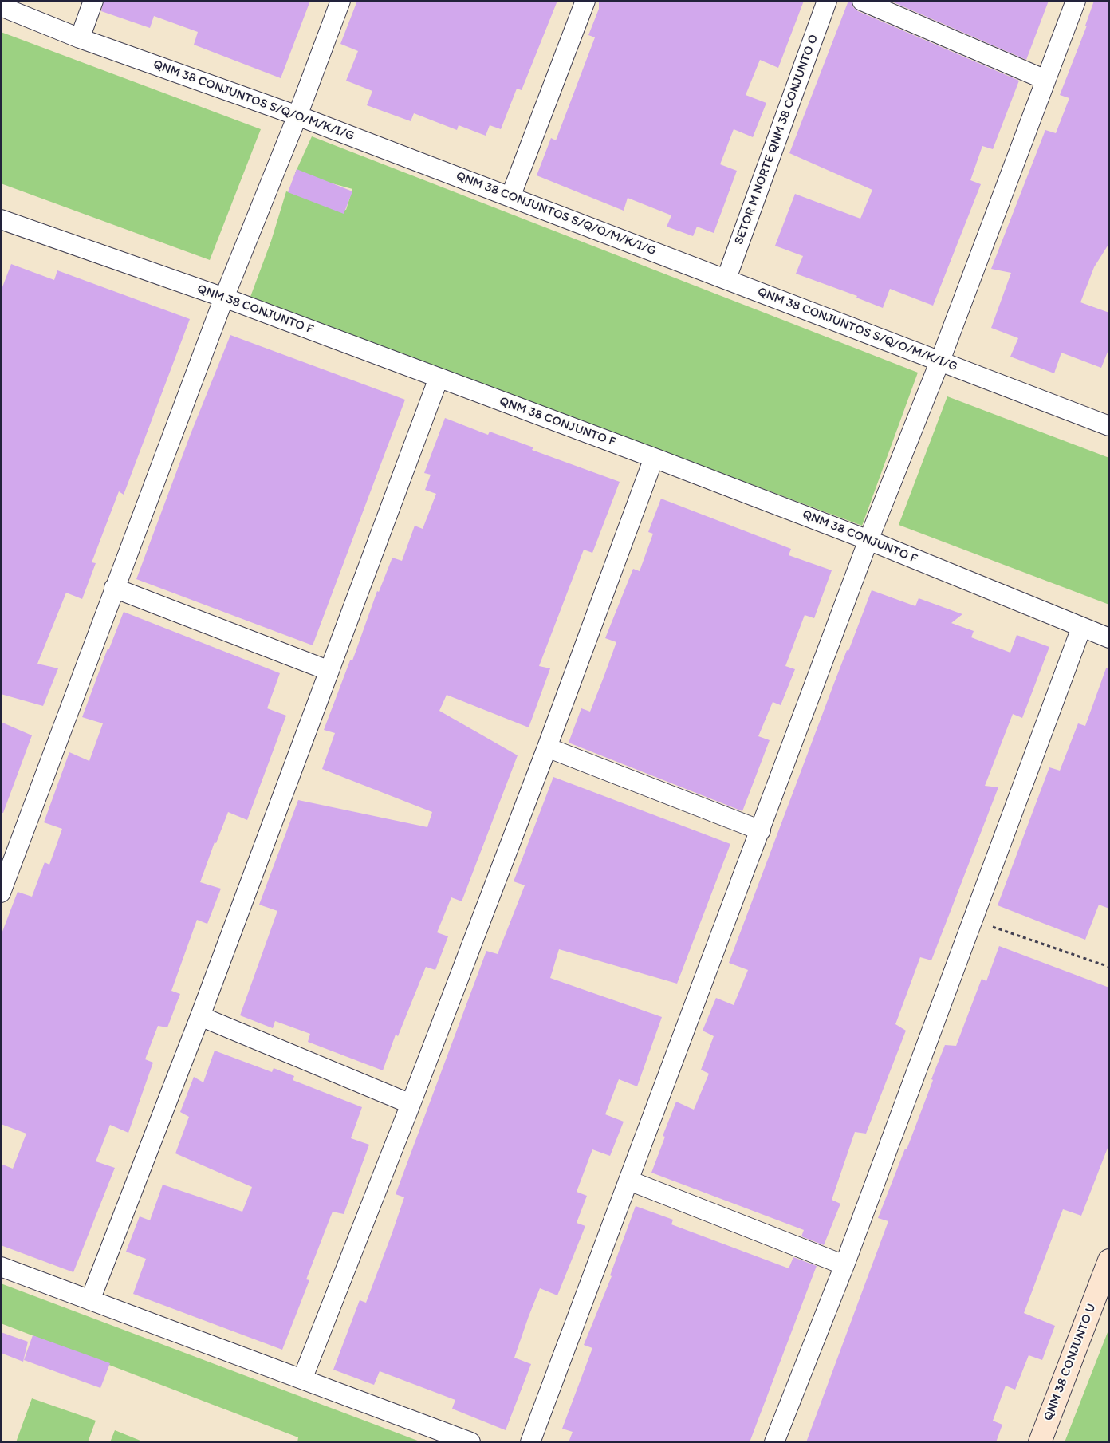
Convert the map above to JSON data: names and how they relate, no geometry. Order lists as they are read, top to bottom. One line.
{"streets":{"street":["QNM 38 CONJUNTOS S/Q/O/M/K/I/G","SETOR M NORTE QNM 38 CONJUNTO O","QNM 38 CONJUNTO F","QNM 38 CONJUNTO U"]},"crossings":[["QNM 38 CONJUNTOS S/Q/O/M/K/I/G","SETOR M NORTE QNM 38 CONJUNTO O"]]}
